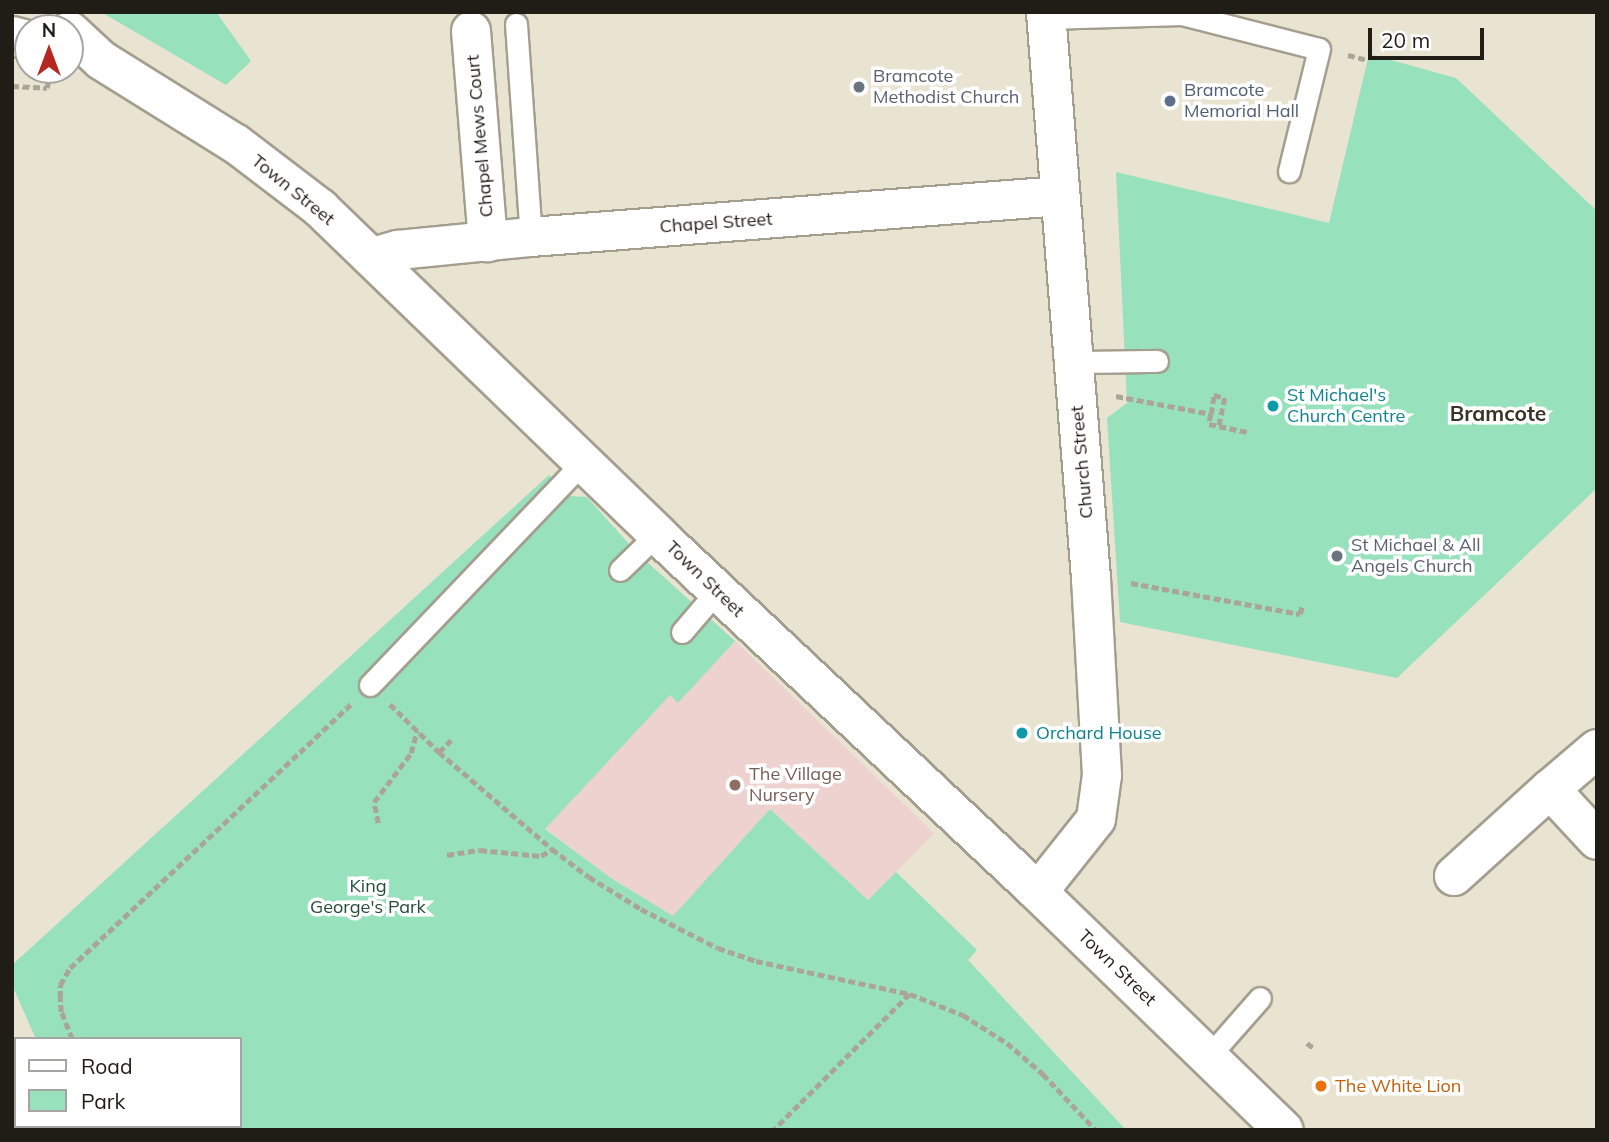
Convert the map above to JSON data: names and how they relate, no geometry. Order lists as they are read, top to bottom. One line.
{"streets":{"street":["Chapel Mews Court","Town Street","Chapel Street","Church Street"]},"crossings":[["Chapel Mews Court","Chapel Street"],["Town Street","Chapel Street"],["Town Street","Church Street"],["Chapel Street","Church Street"]],"districts":["Bramcote"],"parks":["King George's Park"],"places":["Bramcote Methodist Church","Bramcote Memorial Hall","St Michael's Church Centre","St Michael & All Angels Church","Orchard House","The Village Nursery","The White Lion"],"legend":["Road","Park"],"scale_bar":"20 m","north":"top"}
